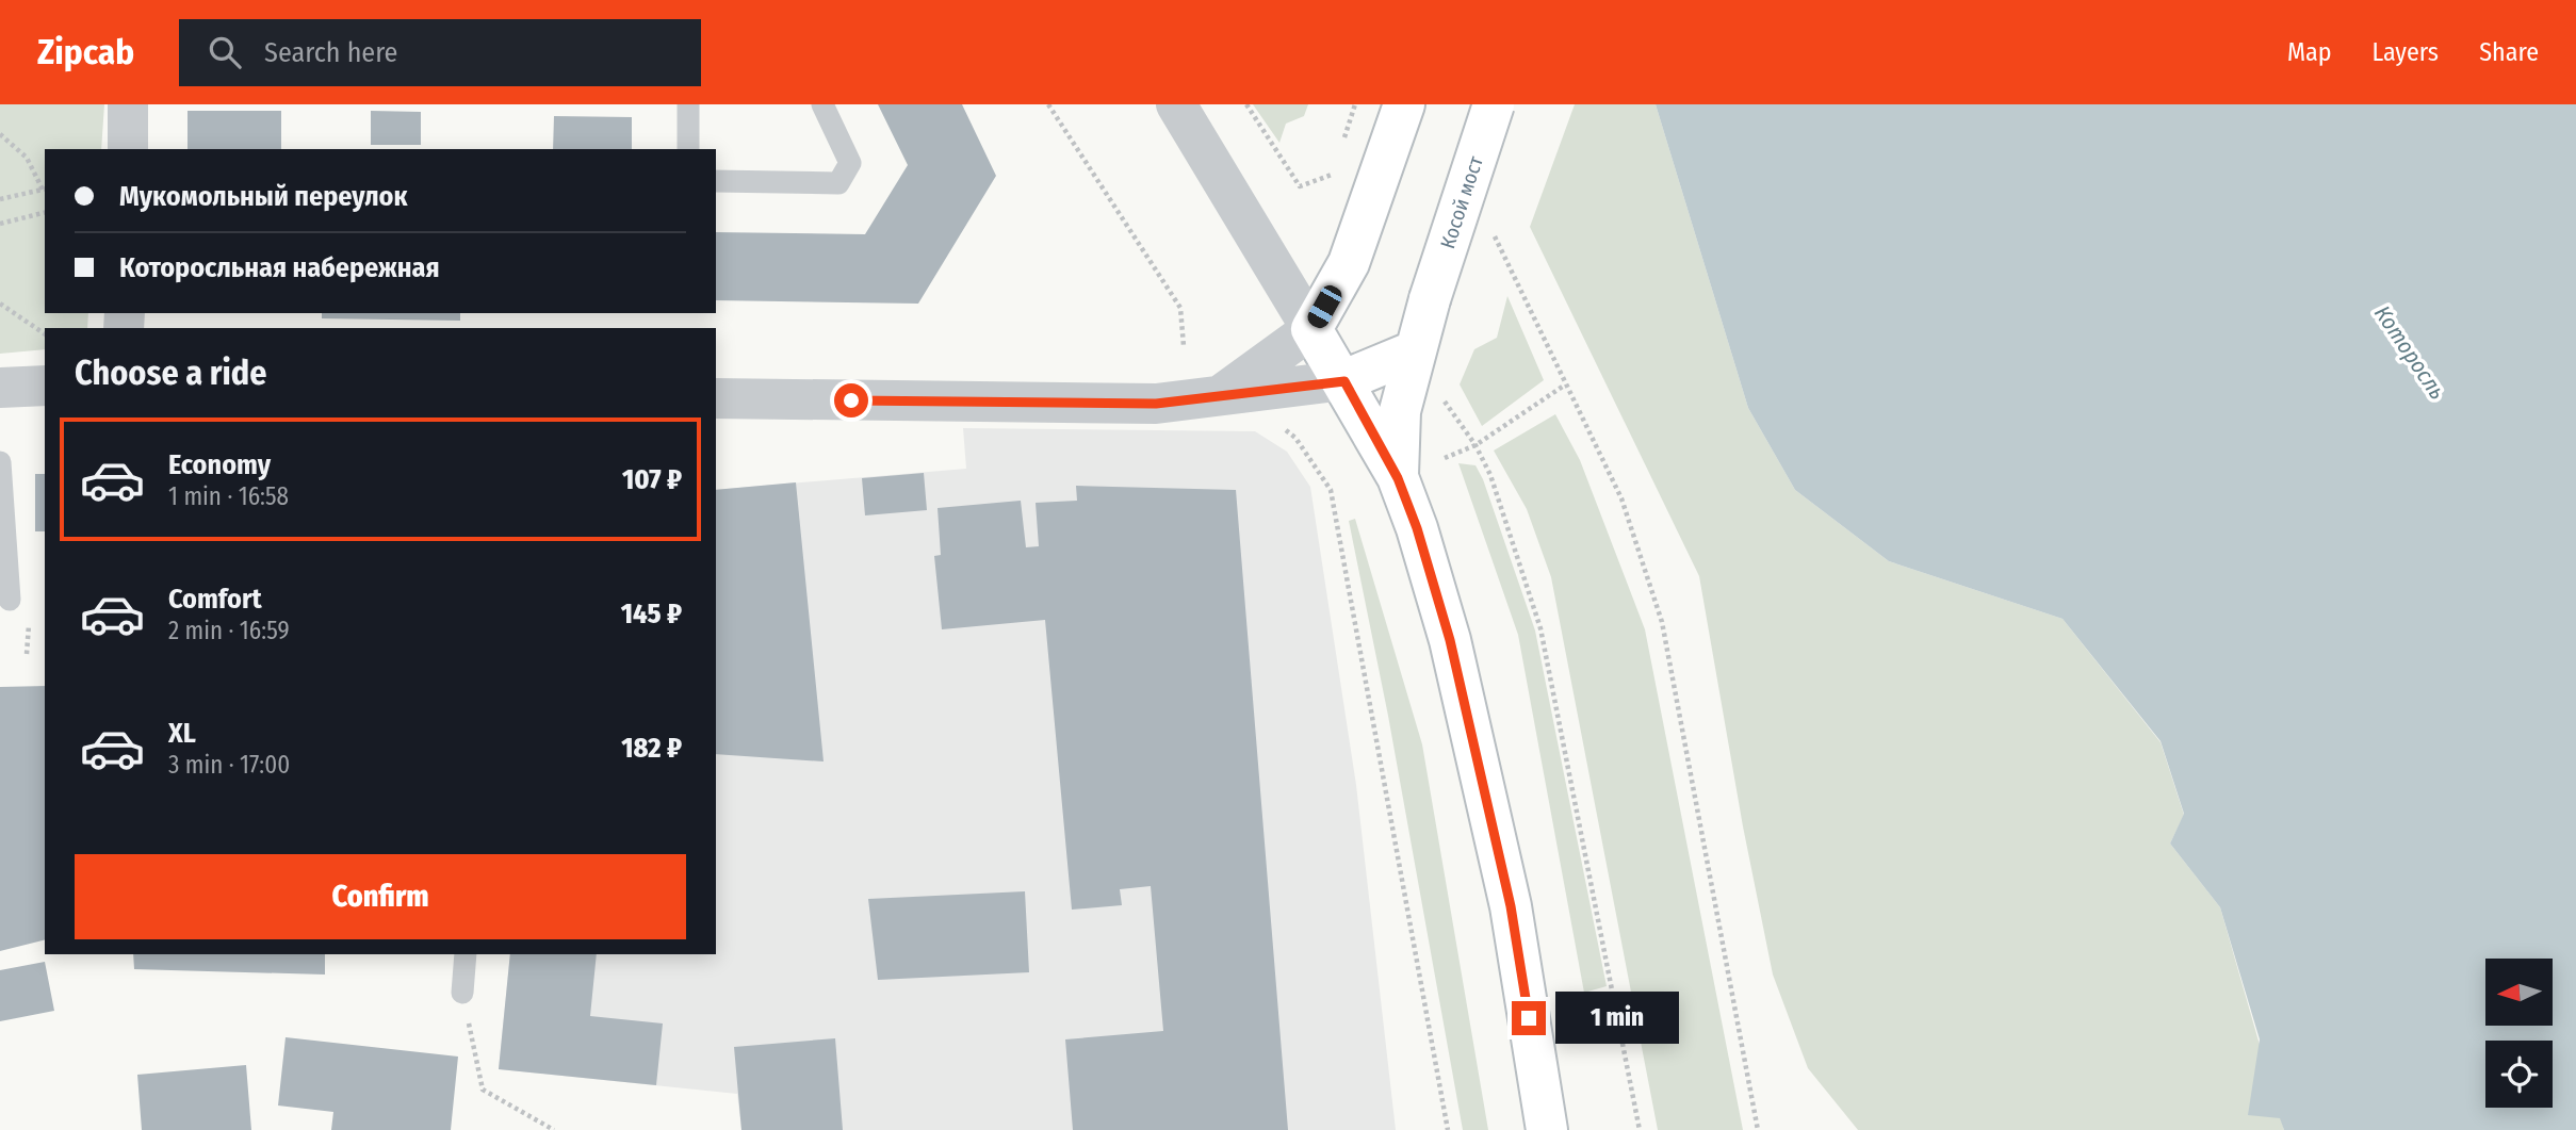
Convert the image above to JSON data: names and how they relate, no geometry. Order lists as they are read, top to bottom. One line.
{"streets":{"main road":["Косой мост"]},"water":["Которосль"],"north":"left","page":{"header":"Zipcab","search":"Search here","nav":["Map","Layers","Share"],"banner":["Мукомольный переулок","Которосльная набережная"],"heading":"Choose a ride","list":[{"name":"Economy","note":"1 min · 16:58","value":"107 ₽"},{"name":"Comfort","note":"2 min · 16:59","value":"145 ₽"},{"name":"XL","note":"3 min · 17:00","value":"182 ₽"}],"buttons":"Confirm","bubble":"1 min"}}
